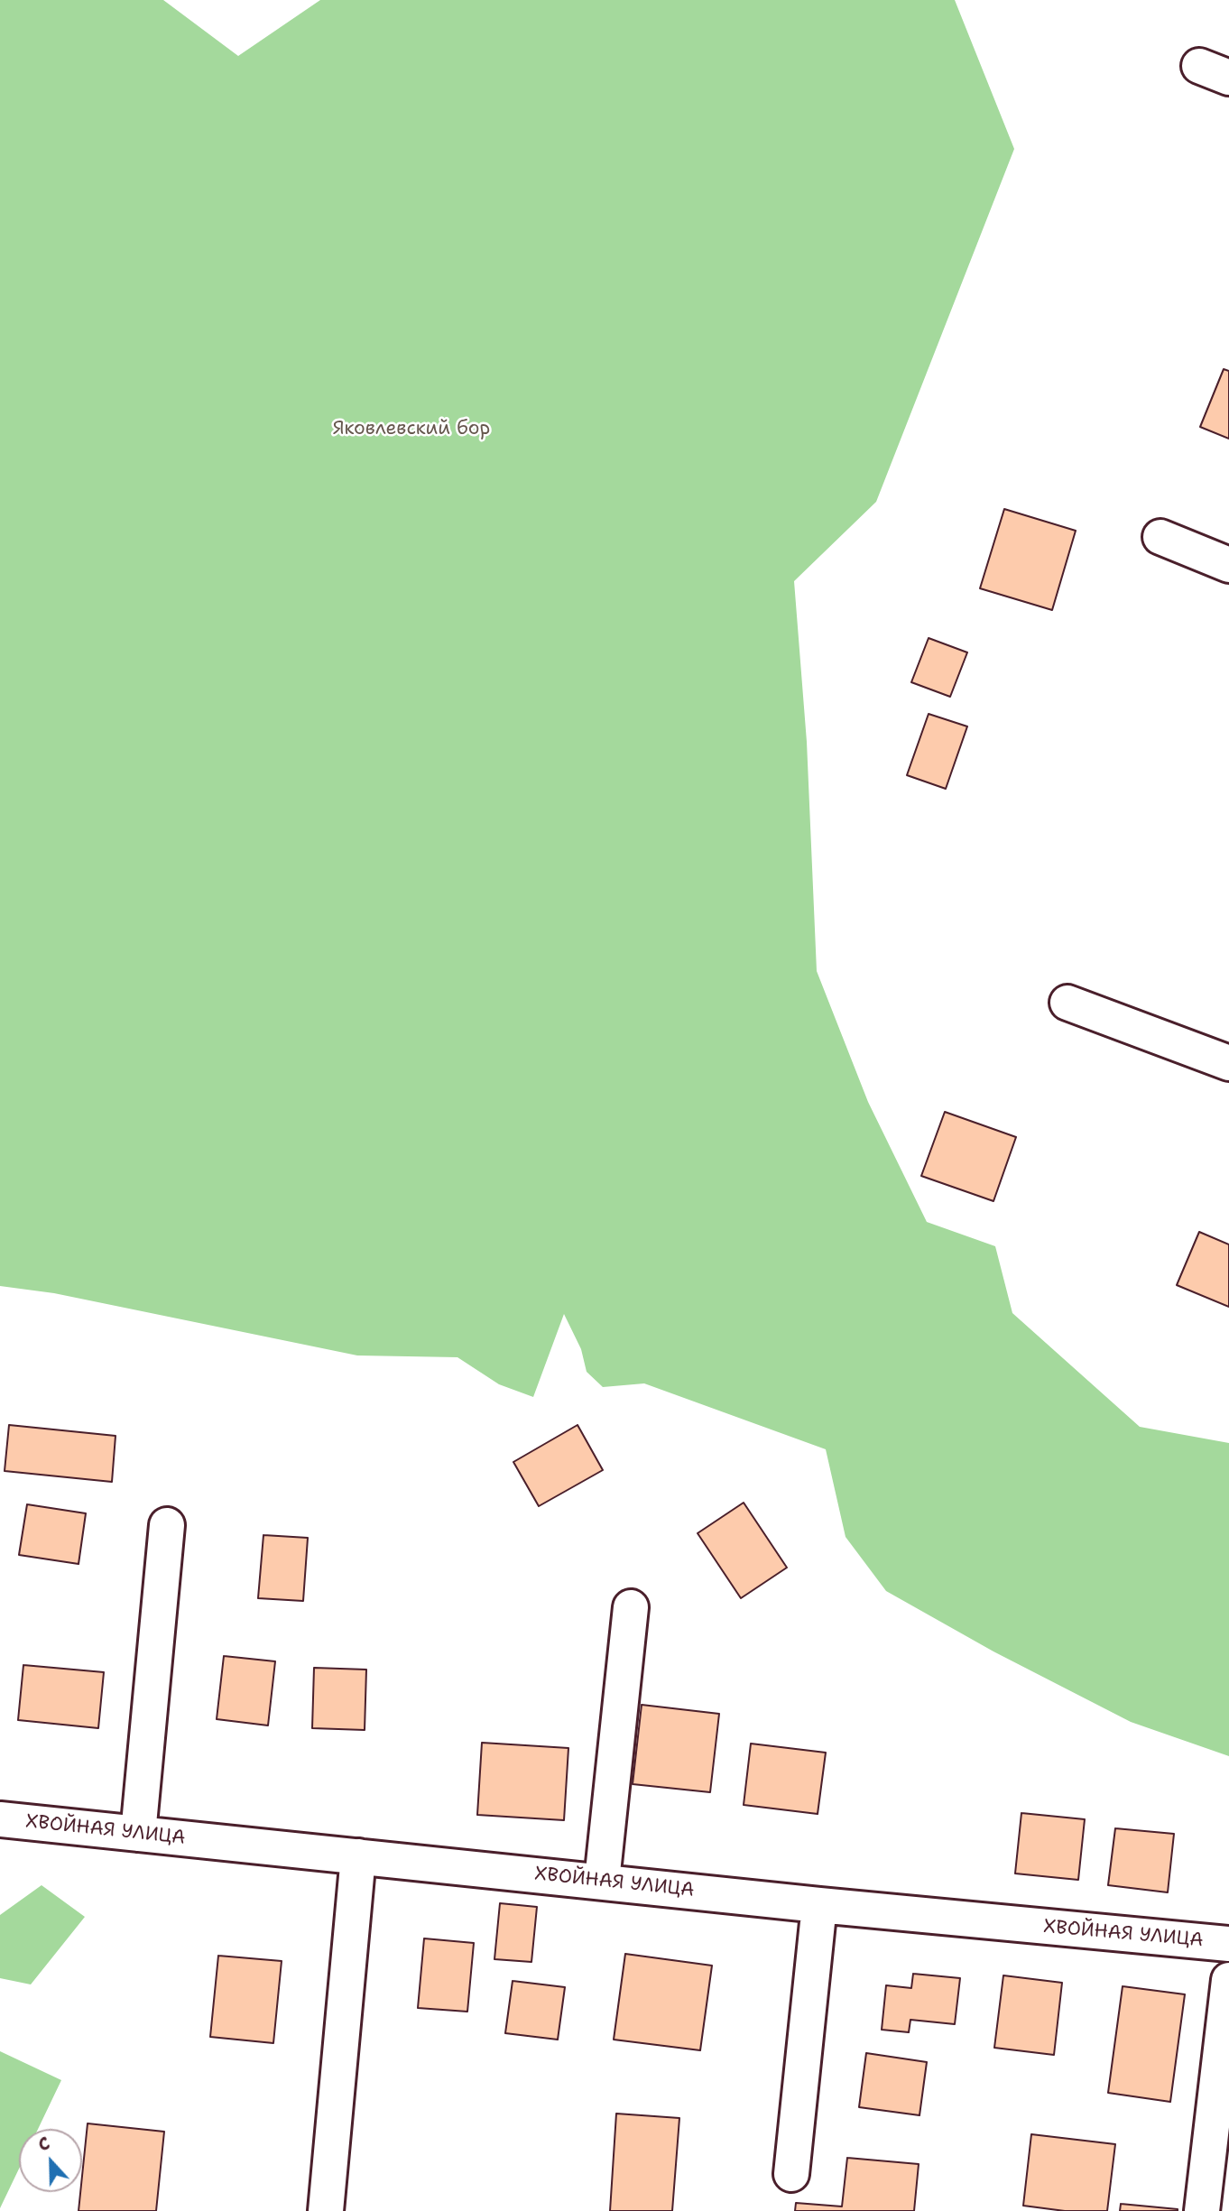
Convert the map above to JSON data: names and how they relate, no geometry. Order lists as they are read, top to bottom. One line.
{"streets":{"street":["ХВОЙНАЯ УЛИЦА"]},"parks":["Яковлевский бор"],"north":"top"}
